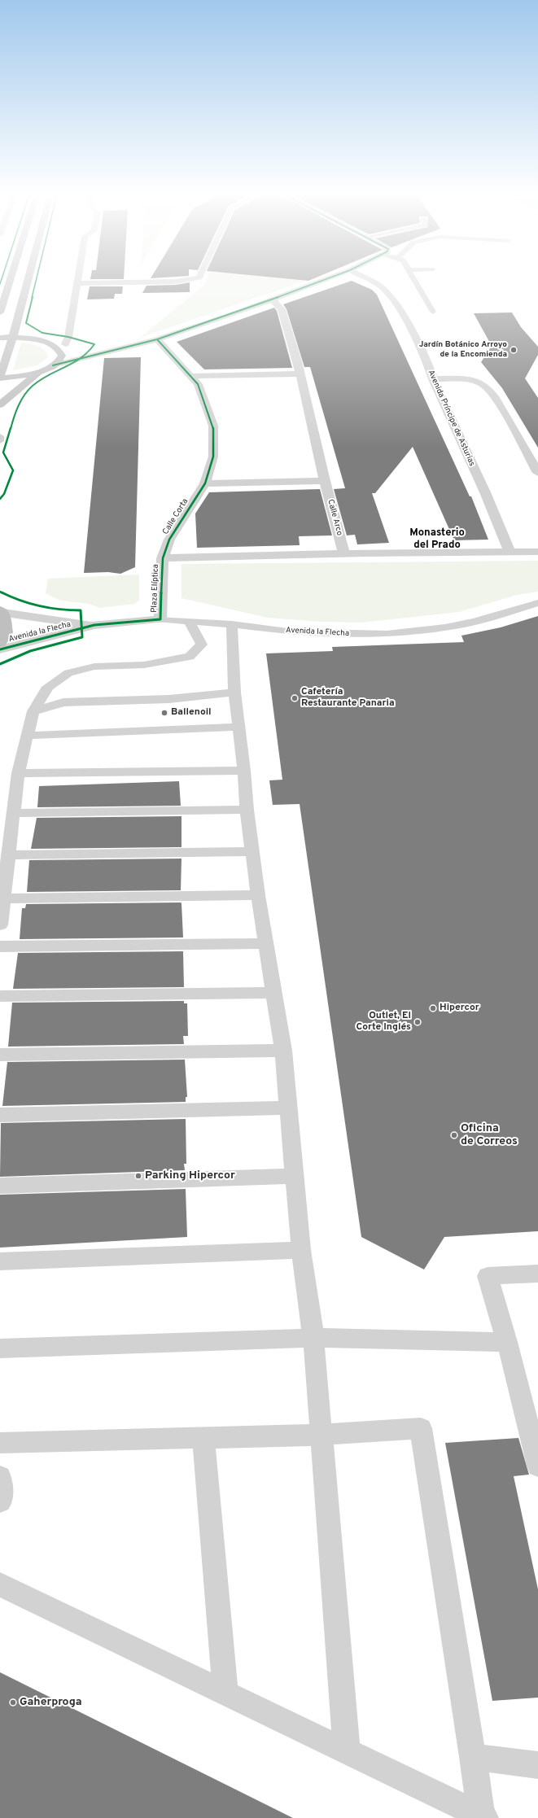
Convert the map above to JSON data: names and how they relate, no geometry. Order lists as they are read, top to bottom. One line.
{"streets":{"street":["Avenida Príncipe de Asturias","Calle Corta","Calle Arco","Plaza Elíptica","Avenida la Flecha"]},"crossings":[["Avenida Príncipe de Asturias","Plaza Elíptica"],["Calle Corta","Plaza Elíptica"],["Calle Arco","Plaza Elíptica"],["Plaza Elíptica","Avenida la Flecha"]],"districts":["Monasterio del Prado"],"places":["Jardín Botánico Arroyo de la Encomienda","Cafetería Restaurante Panaria","Ballenoil","Hipercor","Outlet, El Corte Inglés","Oficina de Correos","Parking Hipercor","Gaherproga"]}
